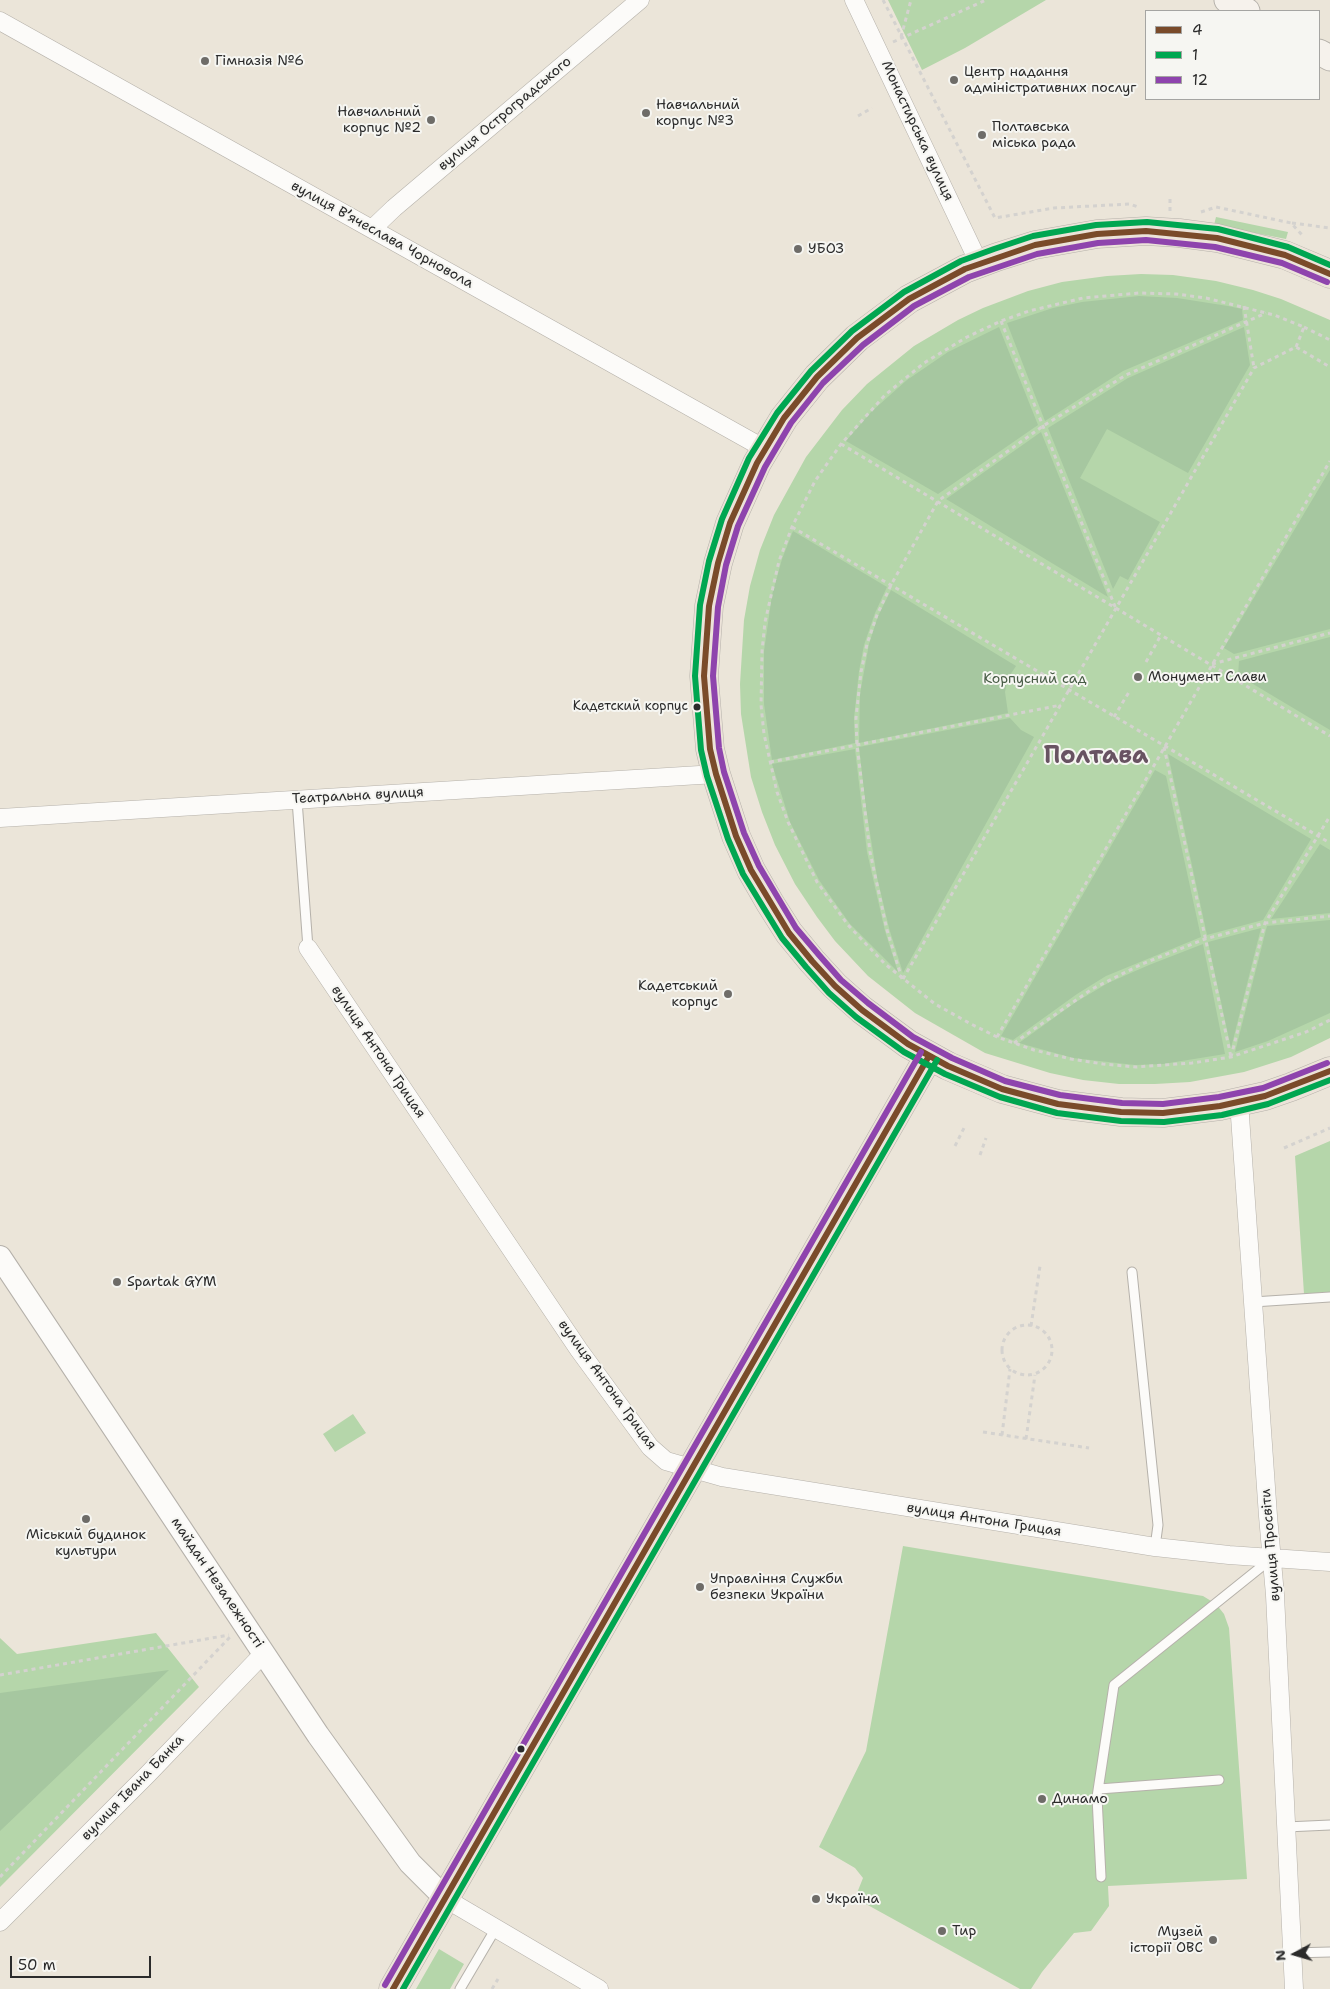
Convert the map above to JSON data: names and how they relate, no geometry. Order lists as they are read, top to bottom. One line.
{"streets":{"street":["вулиця Остроградського","Монастирська вулиця","вулиця Вʼячеслава Чорновола","Театральна вулиця","вулиця Антона Грицая","вулиця Просвіти","майдан Незалежності","вулиця Івана Банка"]},"crossings":[["вулиця Остроградського","вулиця Вʼячеслава Чорновола"],["вулиця Антона Грицая","вулиця Просвіти"],["майдан Незалежності","вулиця Івана Банка"]],"districts":["Полтава"],"parks":["Корпусний сад"],"places":["Гімназія №6","Центр надання адміністративних послуг","Навчальний корпус №3","Навчальний корпус №2","Полтавська міська рада","УБОЗ","Монумент Слави","Кадетский корпус","Кадетський корпус","Spartak GYM","Міський будинок культури","Управління Служби безпеки України","Динамо","Україна","Тир","Музей історії ОВС"],"lines":["transit line 1","transit line 4","transit line 12"],"legend":["4","1","12"],"scale_bar":"50 m","north":"left"}
